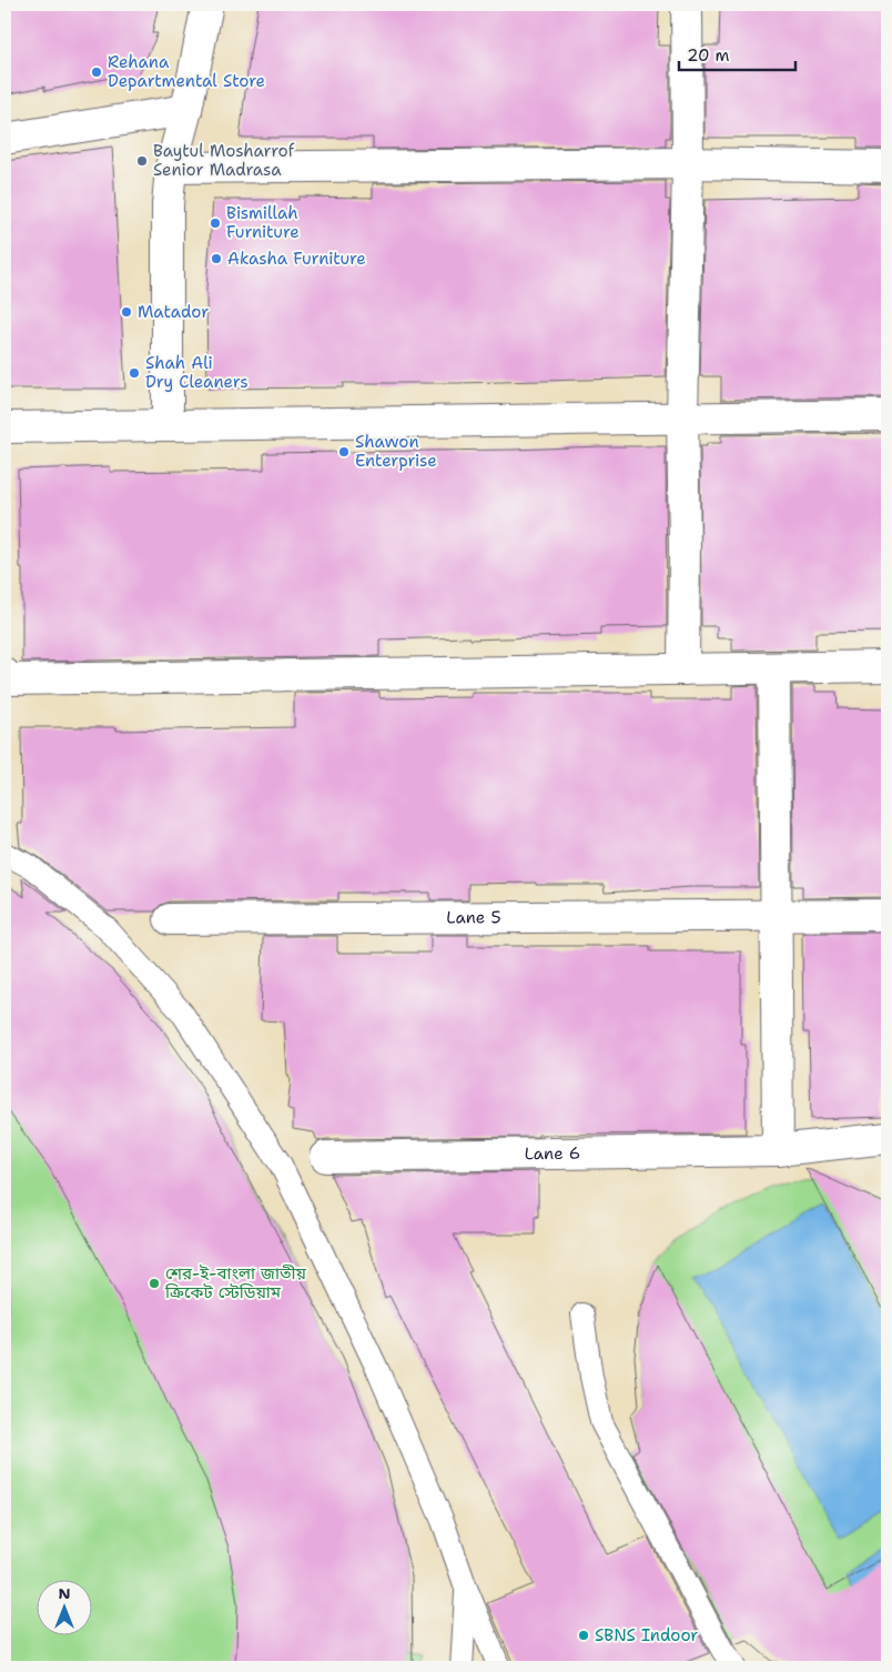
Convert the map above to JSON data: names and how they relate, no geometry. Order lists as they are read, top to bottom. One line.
{"streets":{"street":["Lane 5","Lane 6"]},"places":["Rehana Departmental Store","Baytul Mosharrof Senior Madrasa","Bismillah Furniture","Akasha Furniture","Matador","Shah Ali Dry Cleaners","Shawon Enterprise","শের-ই-বাংলা জাতীয় ক্রিকেট স্টেডিয়াম","SBNS Indoor"],"scale_bar":"20 m","north":"top"}
